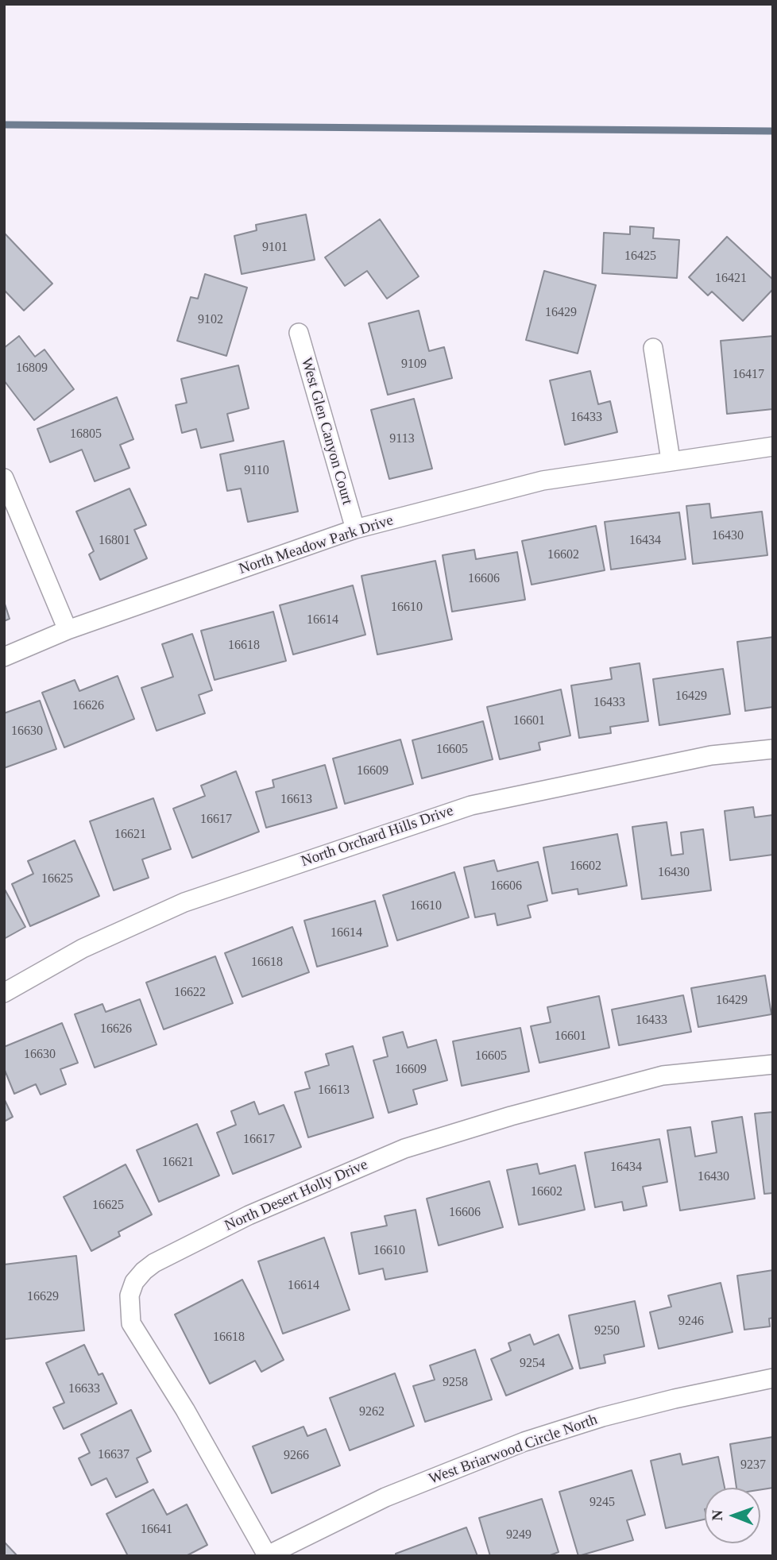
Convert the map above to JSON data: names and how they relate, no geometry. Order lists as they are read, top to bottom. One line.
{"streets":{"street":["West Glen Canyon Court","North Meadow Park Drive","North Orchard Hills Drive","North Desert Holly Drive","West Briarwood Circle North"]},"crossings":[["West Glen Canyon Court","North Meadow Park Drive"],["North Desert Holly Drive","West Briarwood Circle North"]],"house_numbers":["9101","16425","16421","16429","9102","9109","16809","16417","16433","16805","9113","9110","16430","16801","16434","16602","16606","16610","16614","16618","16429","16433","16626","16601","16630","16605","16609","16613","16617","16621","16602","16430","16625","16606","16610","16614","16618","16622","16429","16433","16626","16601","16630","16605","16609","16613","16617","16621","16434","16430","16602","16625","16606","16610","16614","16629","9246","9250","16618","9254","9258","16633","9262","16637","9266","9237","9245","16641","9249"],"north":"left"}
